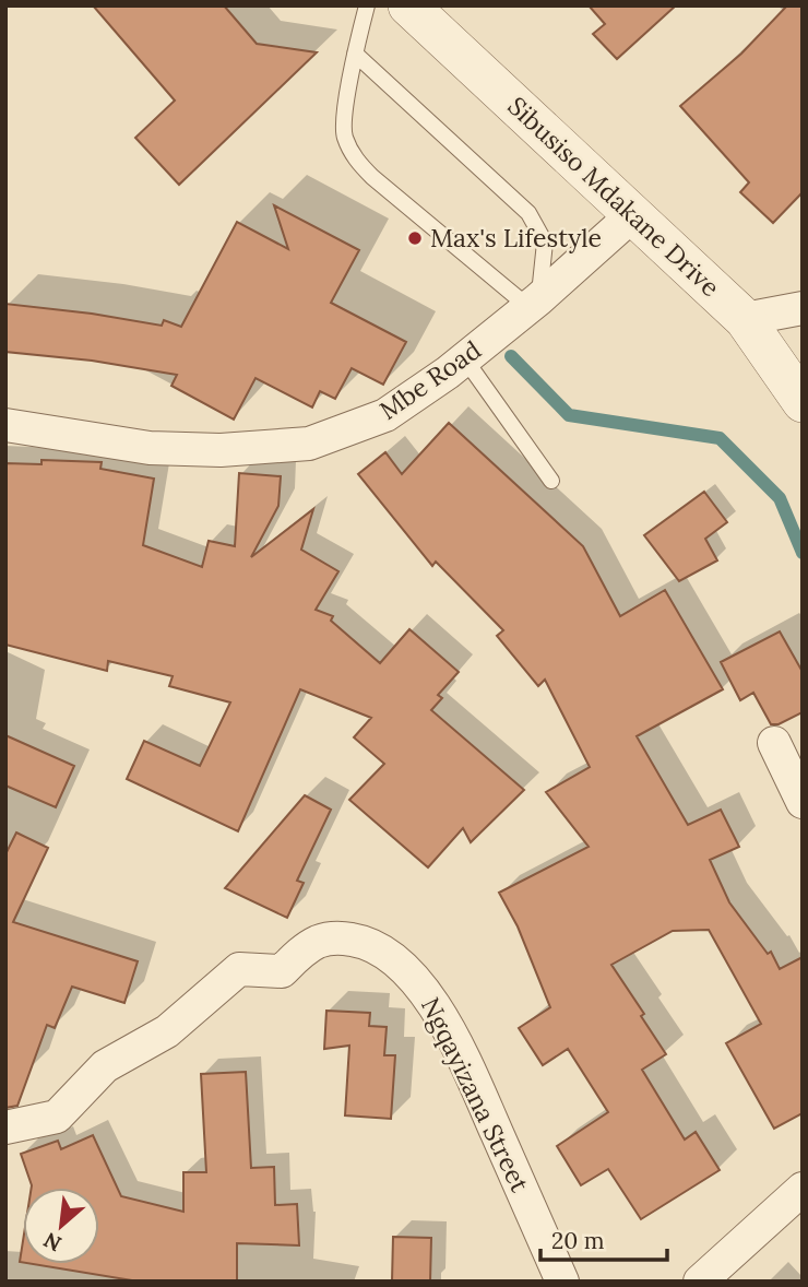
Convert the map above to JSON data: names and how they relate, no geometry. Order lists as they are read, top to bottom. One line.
{"streets":{"street":["Sibusiso Mdakane Drive","Mbe Road","Ngqayizana Street"]},"crossings":[["Sibusiso Mdakane Drive","Mbe Road"]],"places":["Max's Lifestyle"],"scale_bar":"20 m","north":"bottom left"}
